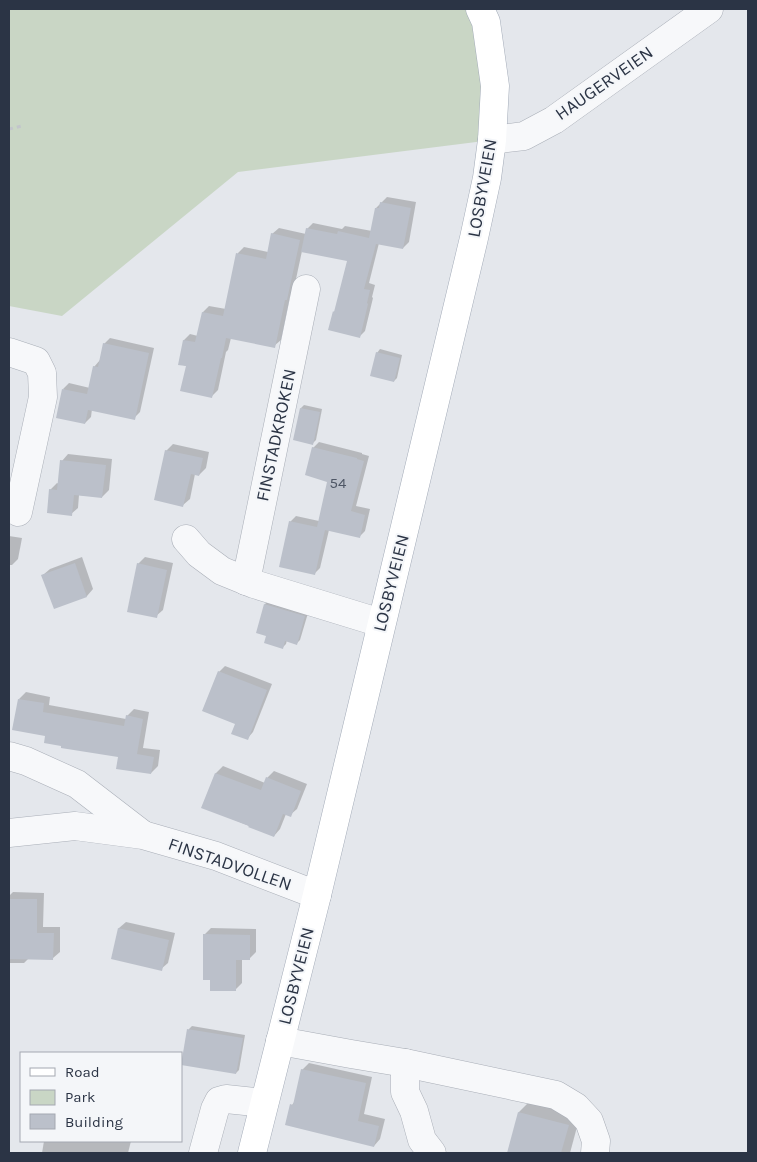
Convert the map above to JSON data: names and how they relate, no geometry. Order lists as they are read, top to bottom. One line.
{"streets":{"main road":["LOSBYVEIEN"],"street":["HAUGERVEIEN","FINSTADKROKEN","FINSTADVOLLEN"]},"crossings":[["HAUGERVEIEN","LOSBYVEIEN"],["LOSBYVEIEN","FINSTADVOLLEN"]],"house_numbers":["54"],"legend":["Road","Park","Building"]}
